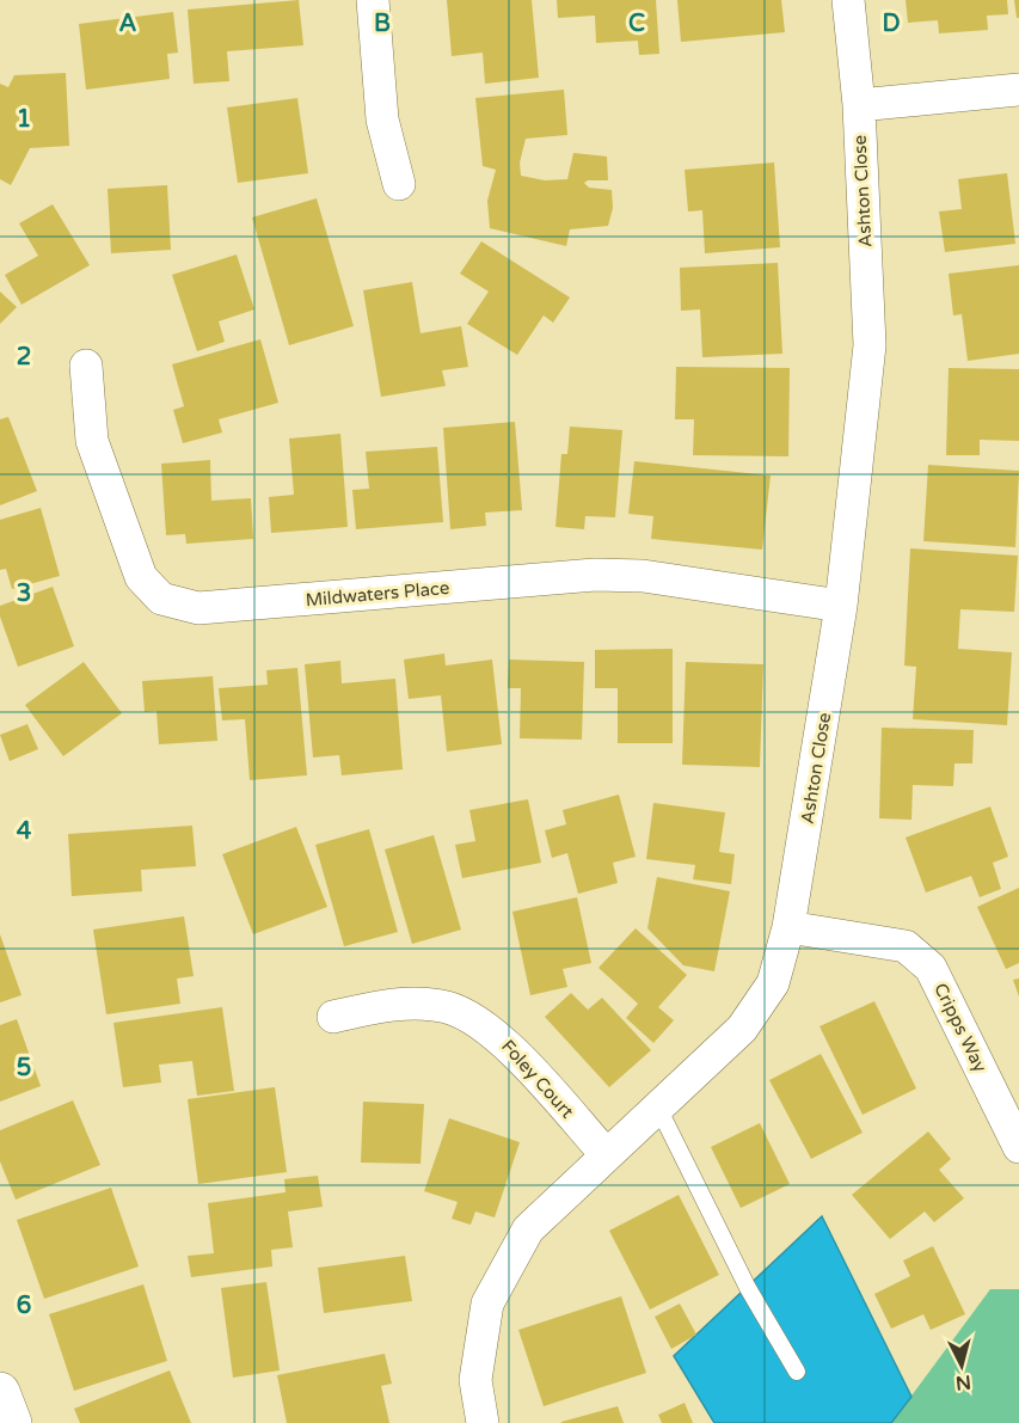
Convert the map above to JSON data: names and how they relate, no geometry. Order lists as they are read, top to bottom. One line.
{"streets":{"street":["Ashton Close","Mildwaters Place","Cripps Way","Foley Court"]},"crossings":[["Ashton Close","Mildwaters Place"],["Ashton Close","Cripps Way"],["Ashton Close","Foley Court"]],"north":"bottom","grid":{"columns":["A","B","C","D"],"rows":["1","2","3","4","5","6"]}}
